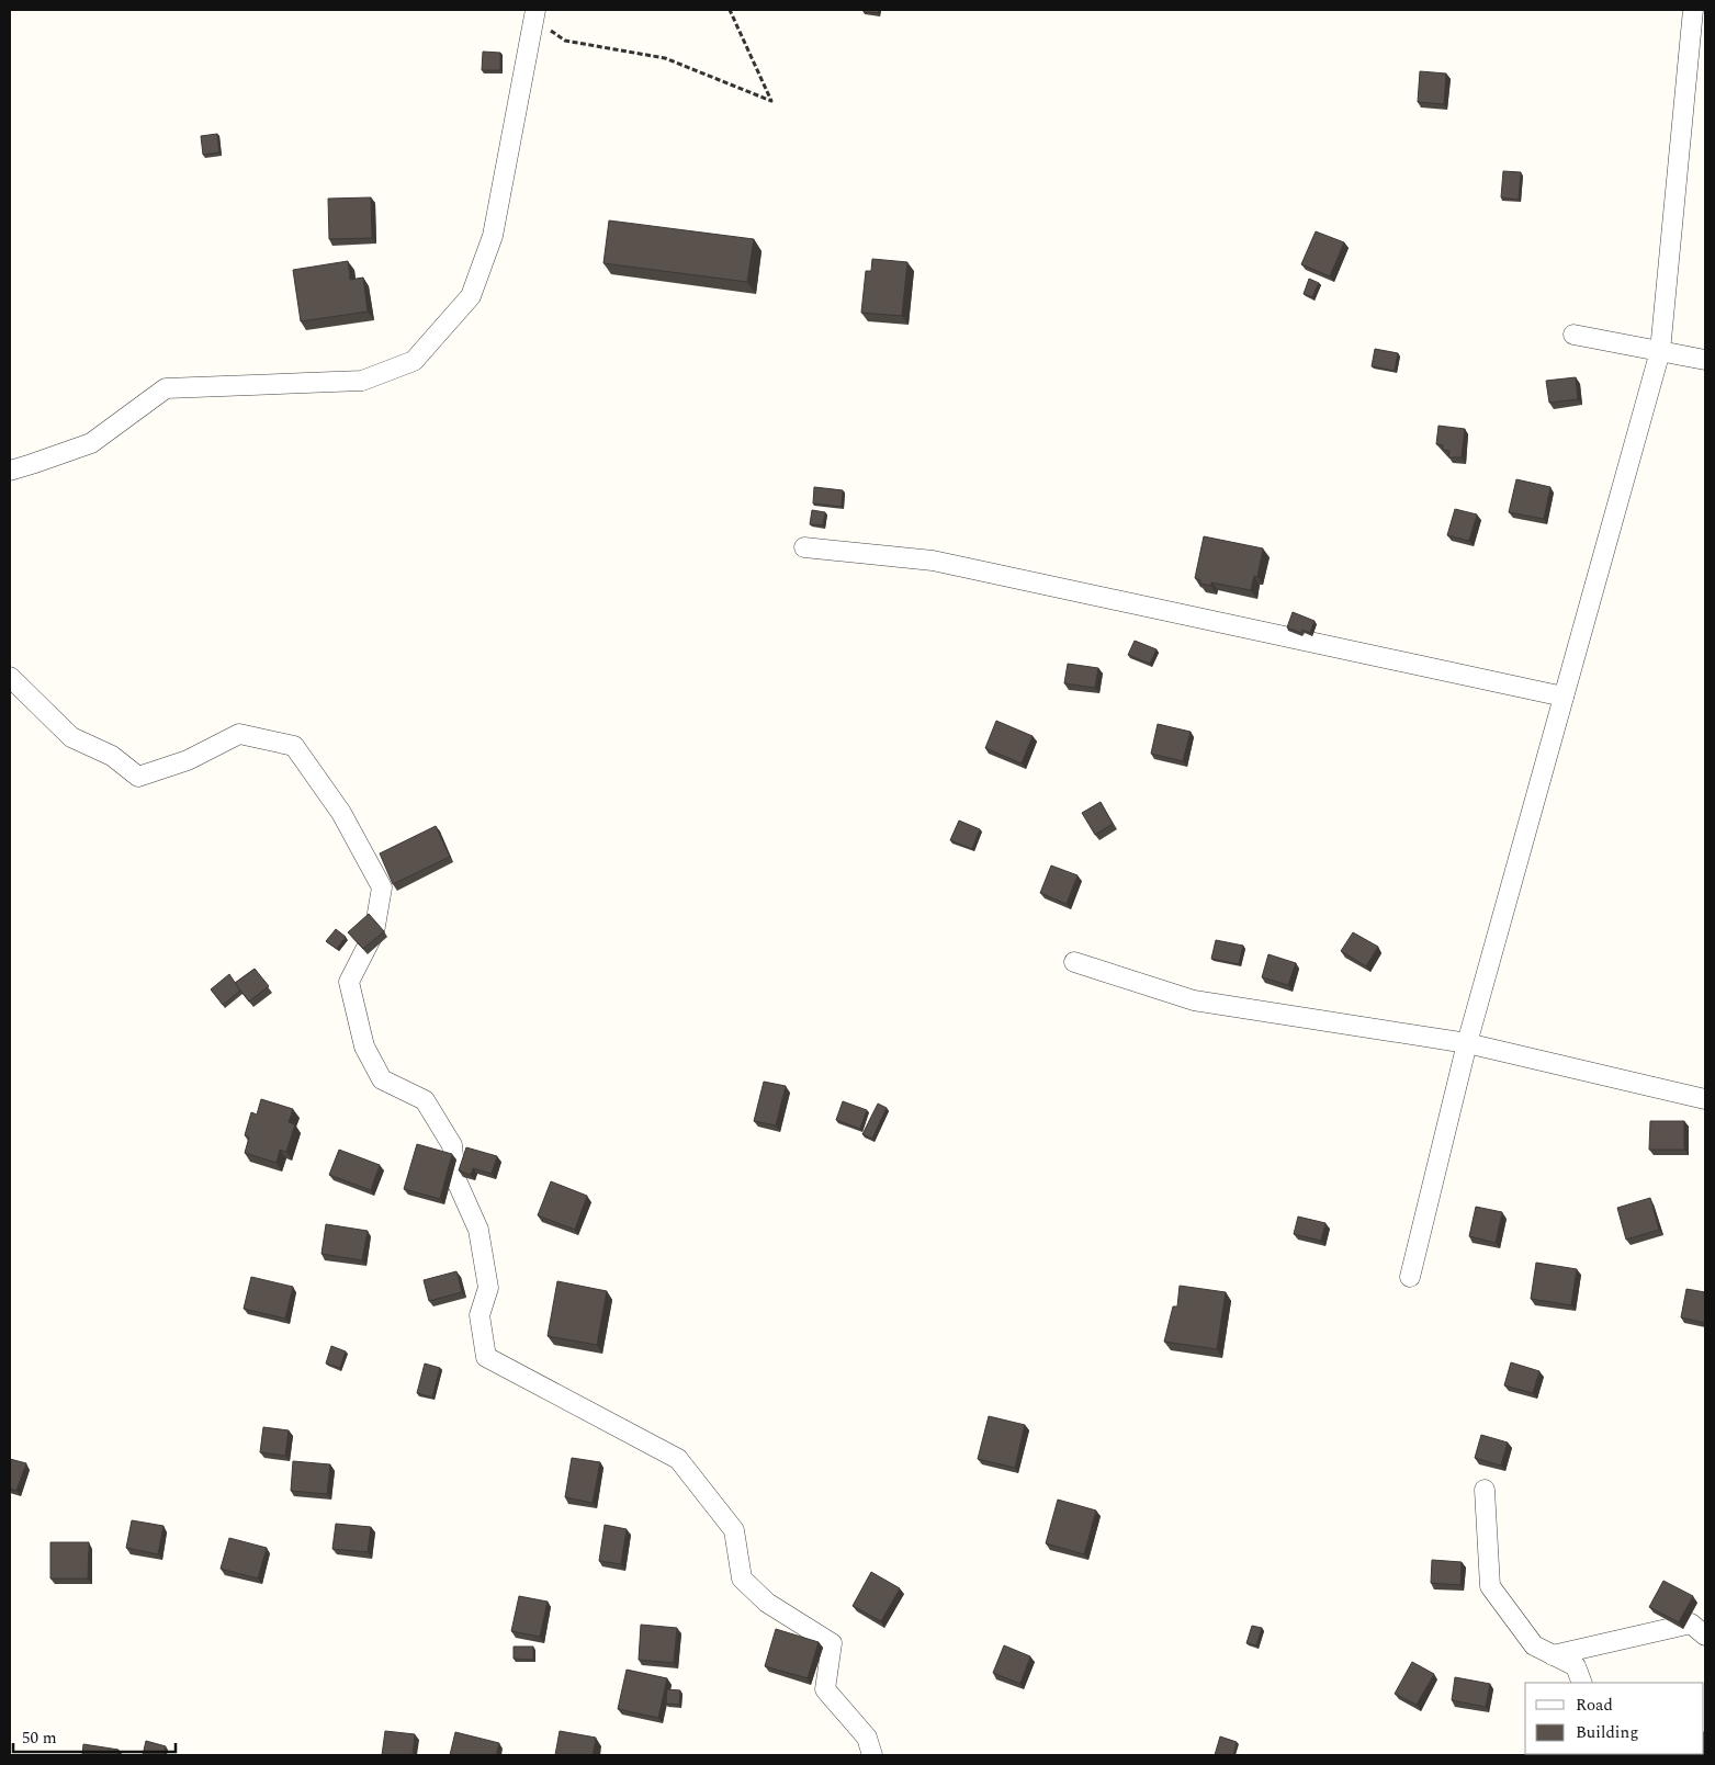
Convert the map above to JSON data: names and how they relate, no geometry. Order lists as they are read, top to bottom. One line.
{"legend":["Road","Building"],"scale_bar":"50 m"}
